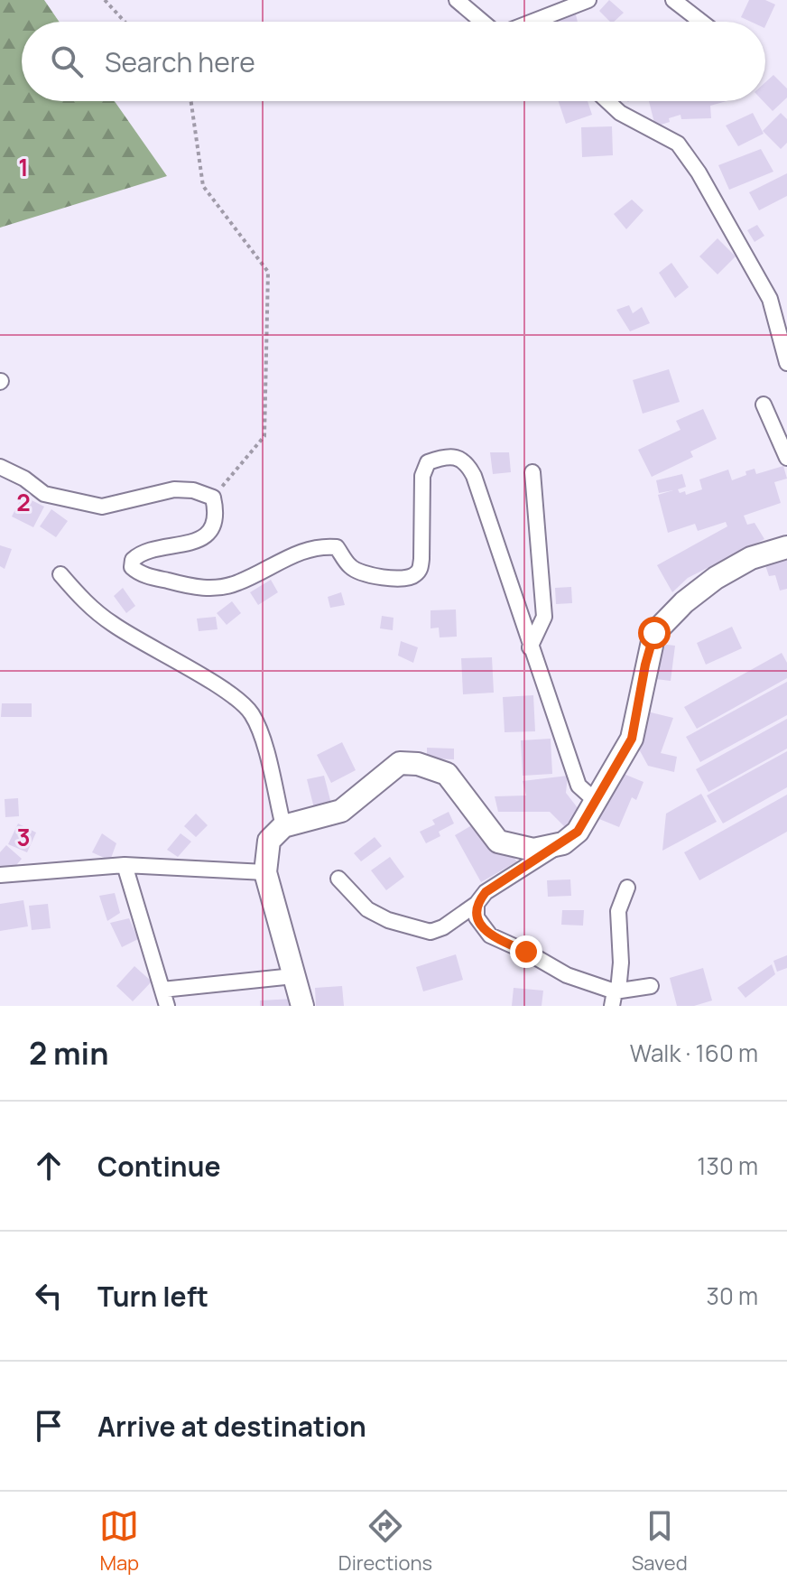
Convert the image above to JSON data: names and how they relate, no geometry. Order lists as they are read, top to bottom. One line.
{"page":{"search":"Search here","heading":["2 min","Walk · 160 m"],"list":[["Continue","130 m"],["Turn left","30 m"],"Arrive at destination"],"nav":["Map","Directions","Saved"]},"grid":{"rows":["1","2","3"]}}
